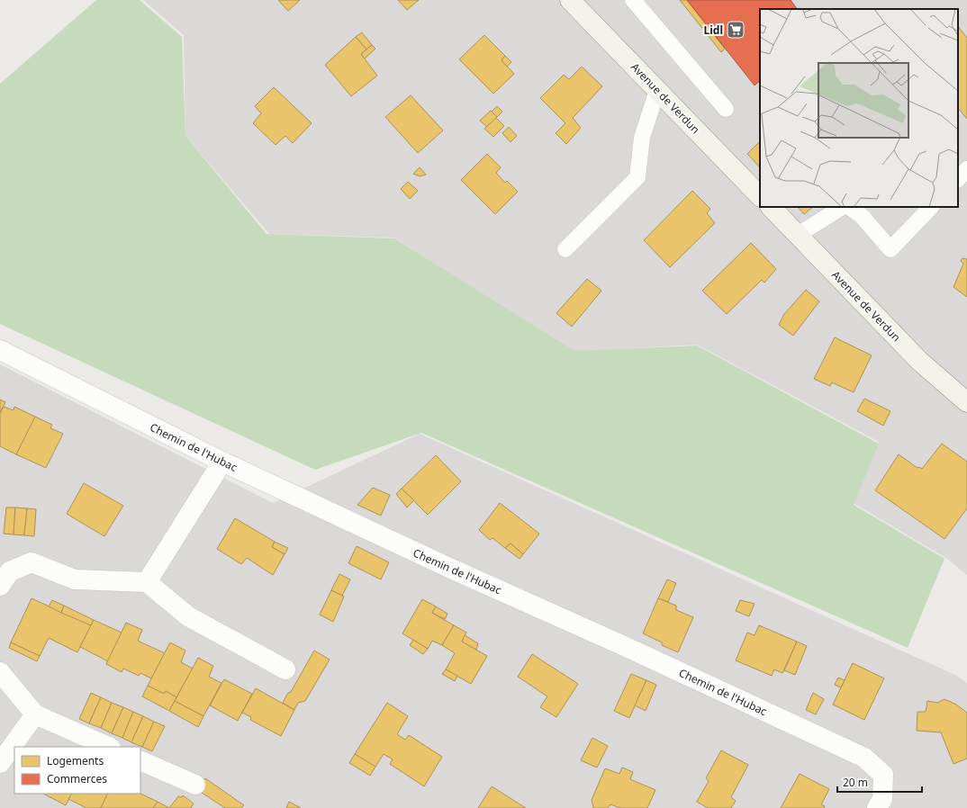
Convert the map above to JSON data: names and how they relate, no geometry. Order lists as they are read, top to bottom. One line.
{"streets":{"main road":["Avenue de Verdun"],"street":["Chemin de l'Hubac"]},"places":{"supermarket":["Lidl"]},"legend":["Logements","Commerces"],"scale_bar":"20 m"}
